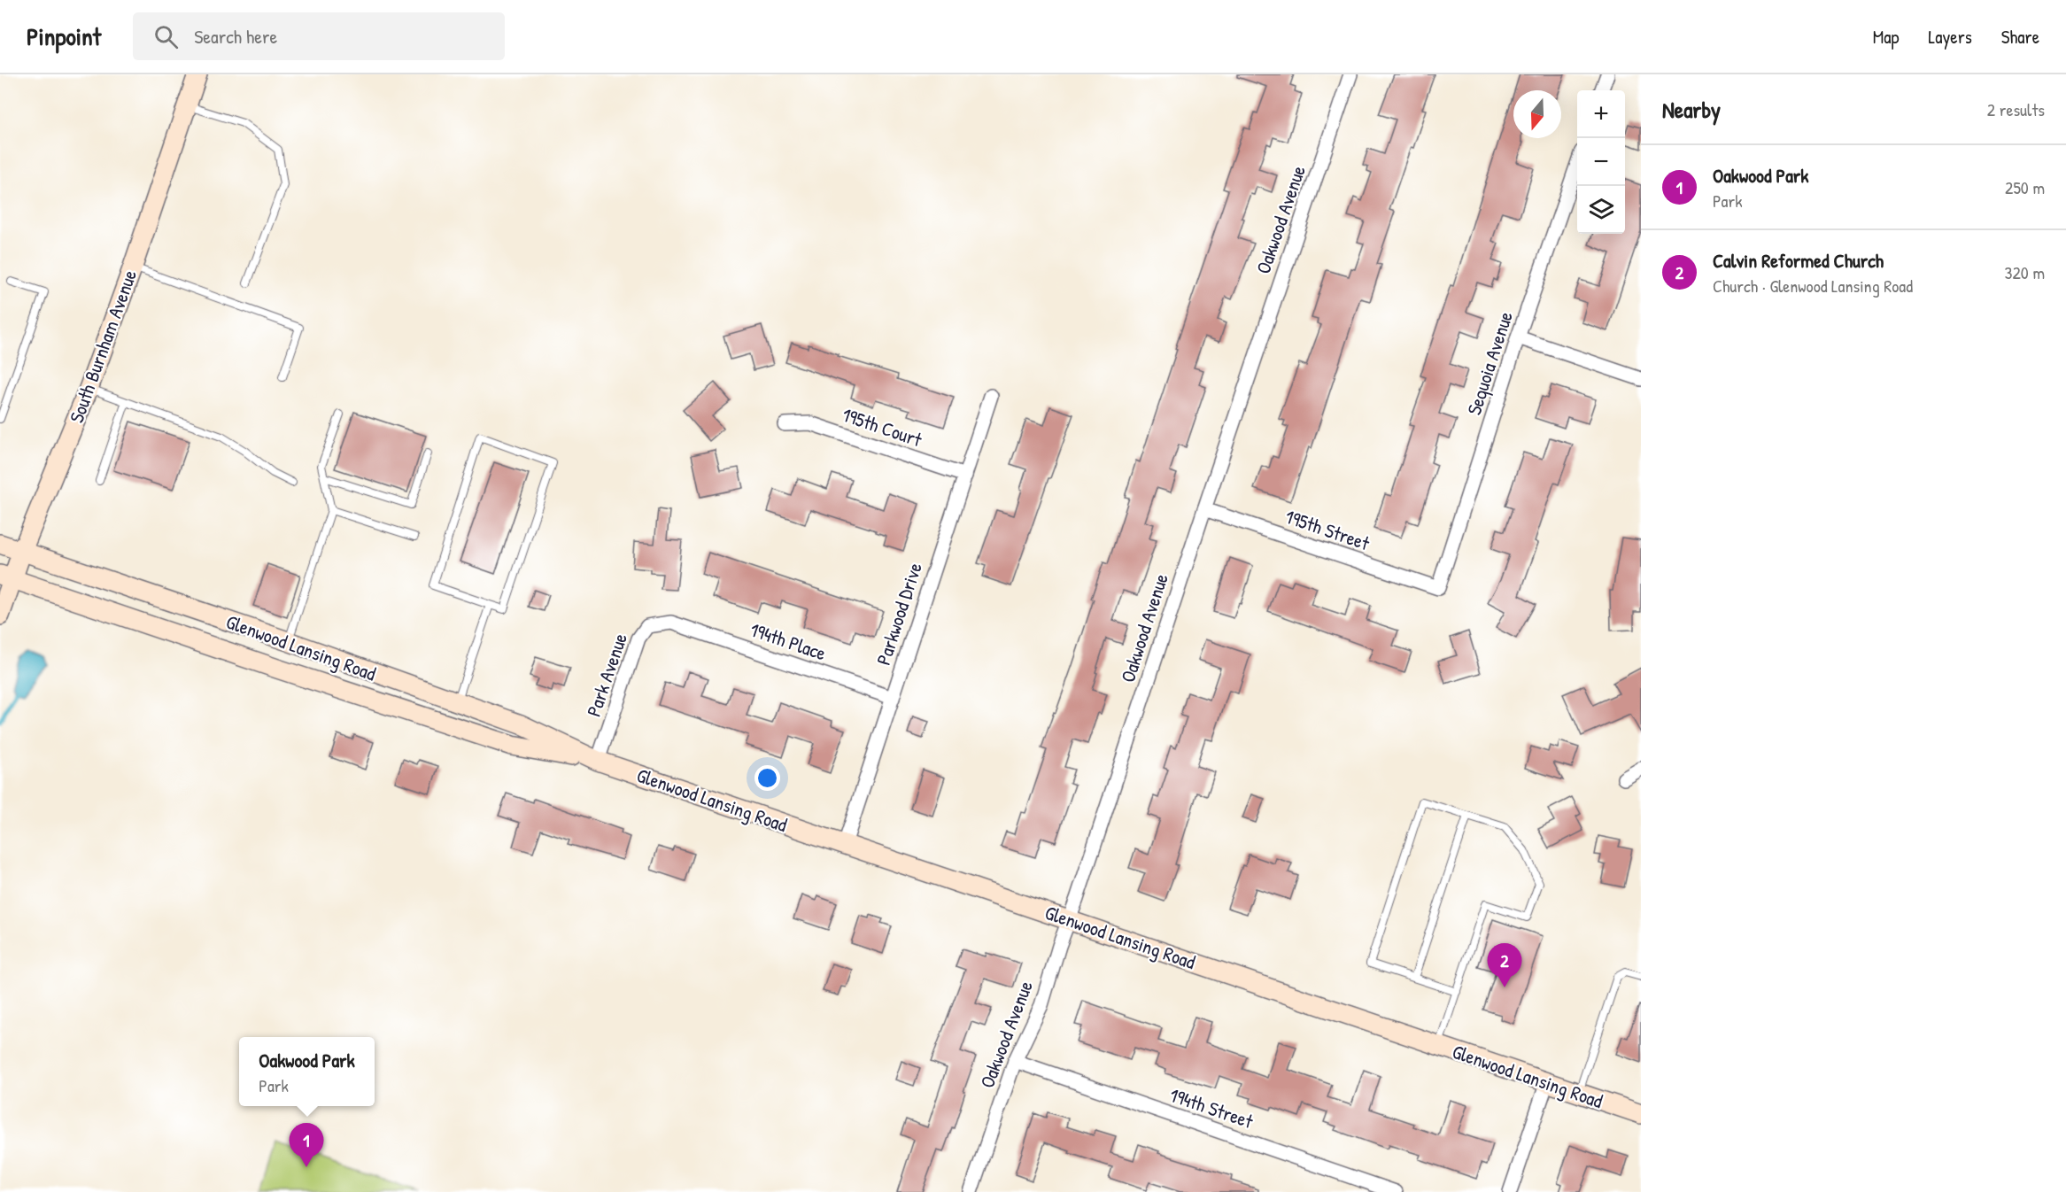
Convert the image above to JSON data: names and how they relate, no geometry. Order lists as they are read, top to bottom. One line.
{"streets":{"main road":["South Burnham Avenue","Glenwood Lansing Road"],"street":["Oakwood Avenue","Sequoia Avenue","195th Court","195th Street","Parkwood Drive","194th Place","Park Avenue","194th Street"]},"crossings":[["Oakwood Avenue","195th Street"],["Oakwood Avenue","Glenwood Lansing Road"],["Oakwood Avenue","194th Street"],["South Burnham Avenue","Glenwood Lansing Road"],["Sequoia Avenue","195th Street"],["195th Court","Parkwood Drive"],["Parkwood Drive","194th Place"],["Parkwood Drive","Glenwood Lansing Road"],["194th Place","Park Avenue"],["Glenwood Lansing Road","Park Avenue"]],"north":"bottom","page":{"header":"Pinpoint","search":"Search here","nav":["Map","Layers","Share"],"heading":["Nearby","2 results"],"map_buttons":["+","−"],"list":[{"mark":"1","name":"Oakwood Park","note":"Park","value":"250 m"},{"mark":"2","name":"Calvin Reformed Church","note":"Church · Glenwood Lansing Road","value":"320 m"}],"pins":["2","1"],"popup":["Oakwood Park","Park"]}}
